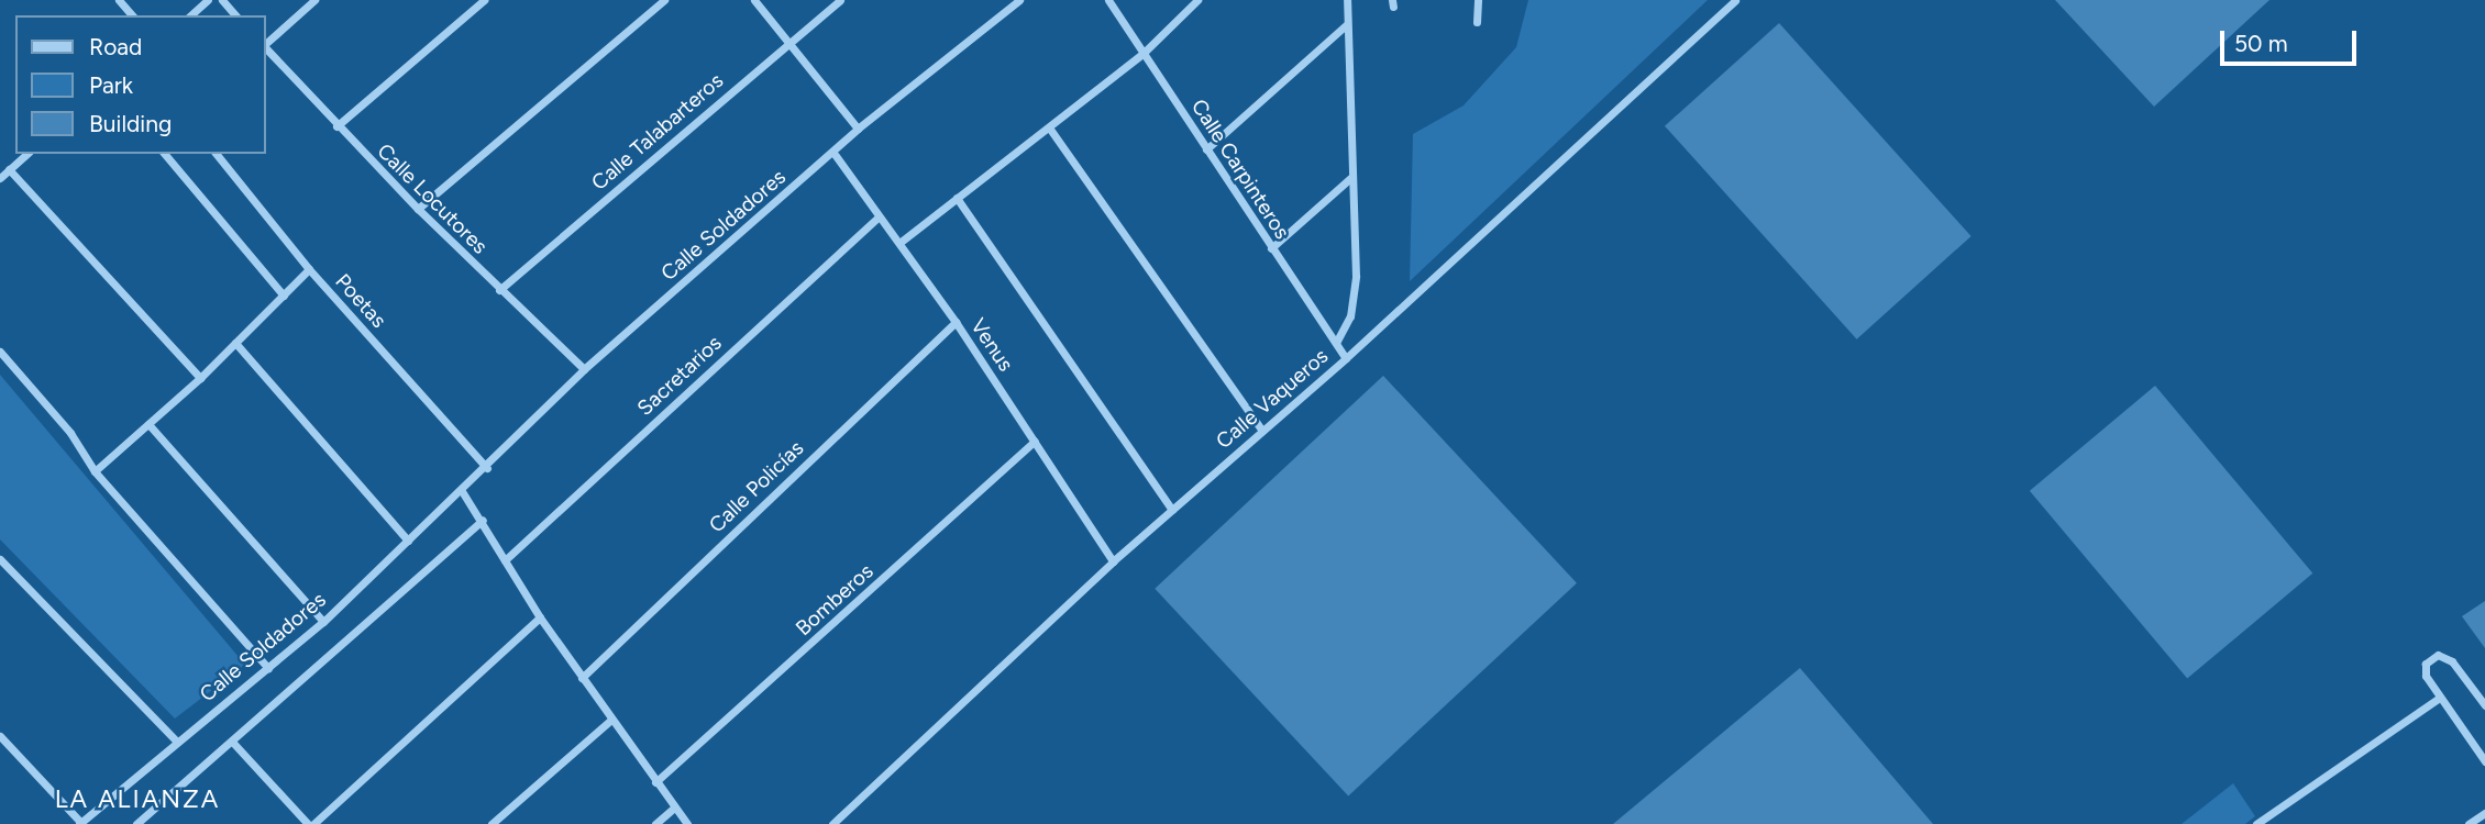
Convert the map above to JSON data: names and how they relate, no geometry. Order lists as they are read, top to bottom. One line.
{"streets":{"street":["Calle Talabarteros","Calle Carpinteros","Calle Locutores","Calle Soldadores","Poetas","Venus","Sacretarios","Calle Vaqueros","Calle Policías","Bomberos"]},"crossings":[["Calle Talabarteros","Calle Locutores"],["Calle Carpinteros","Calle Vaqueros"],["Calle Locutores","Calle Soldadores"],["Calle Soldadores","Poetas"],["Calle Soldadores","Venus"],["Venus","Sacretarios"],["Venus","Calle Vaqueros"],["Venus","Calle Policías"],["Venus","Bomberos"]],"districts":["LA ALIANZA"],"legend":["Road","Park","Building"],"scale_bar":"50 m"}
